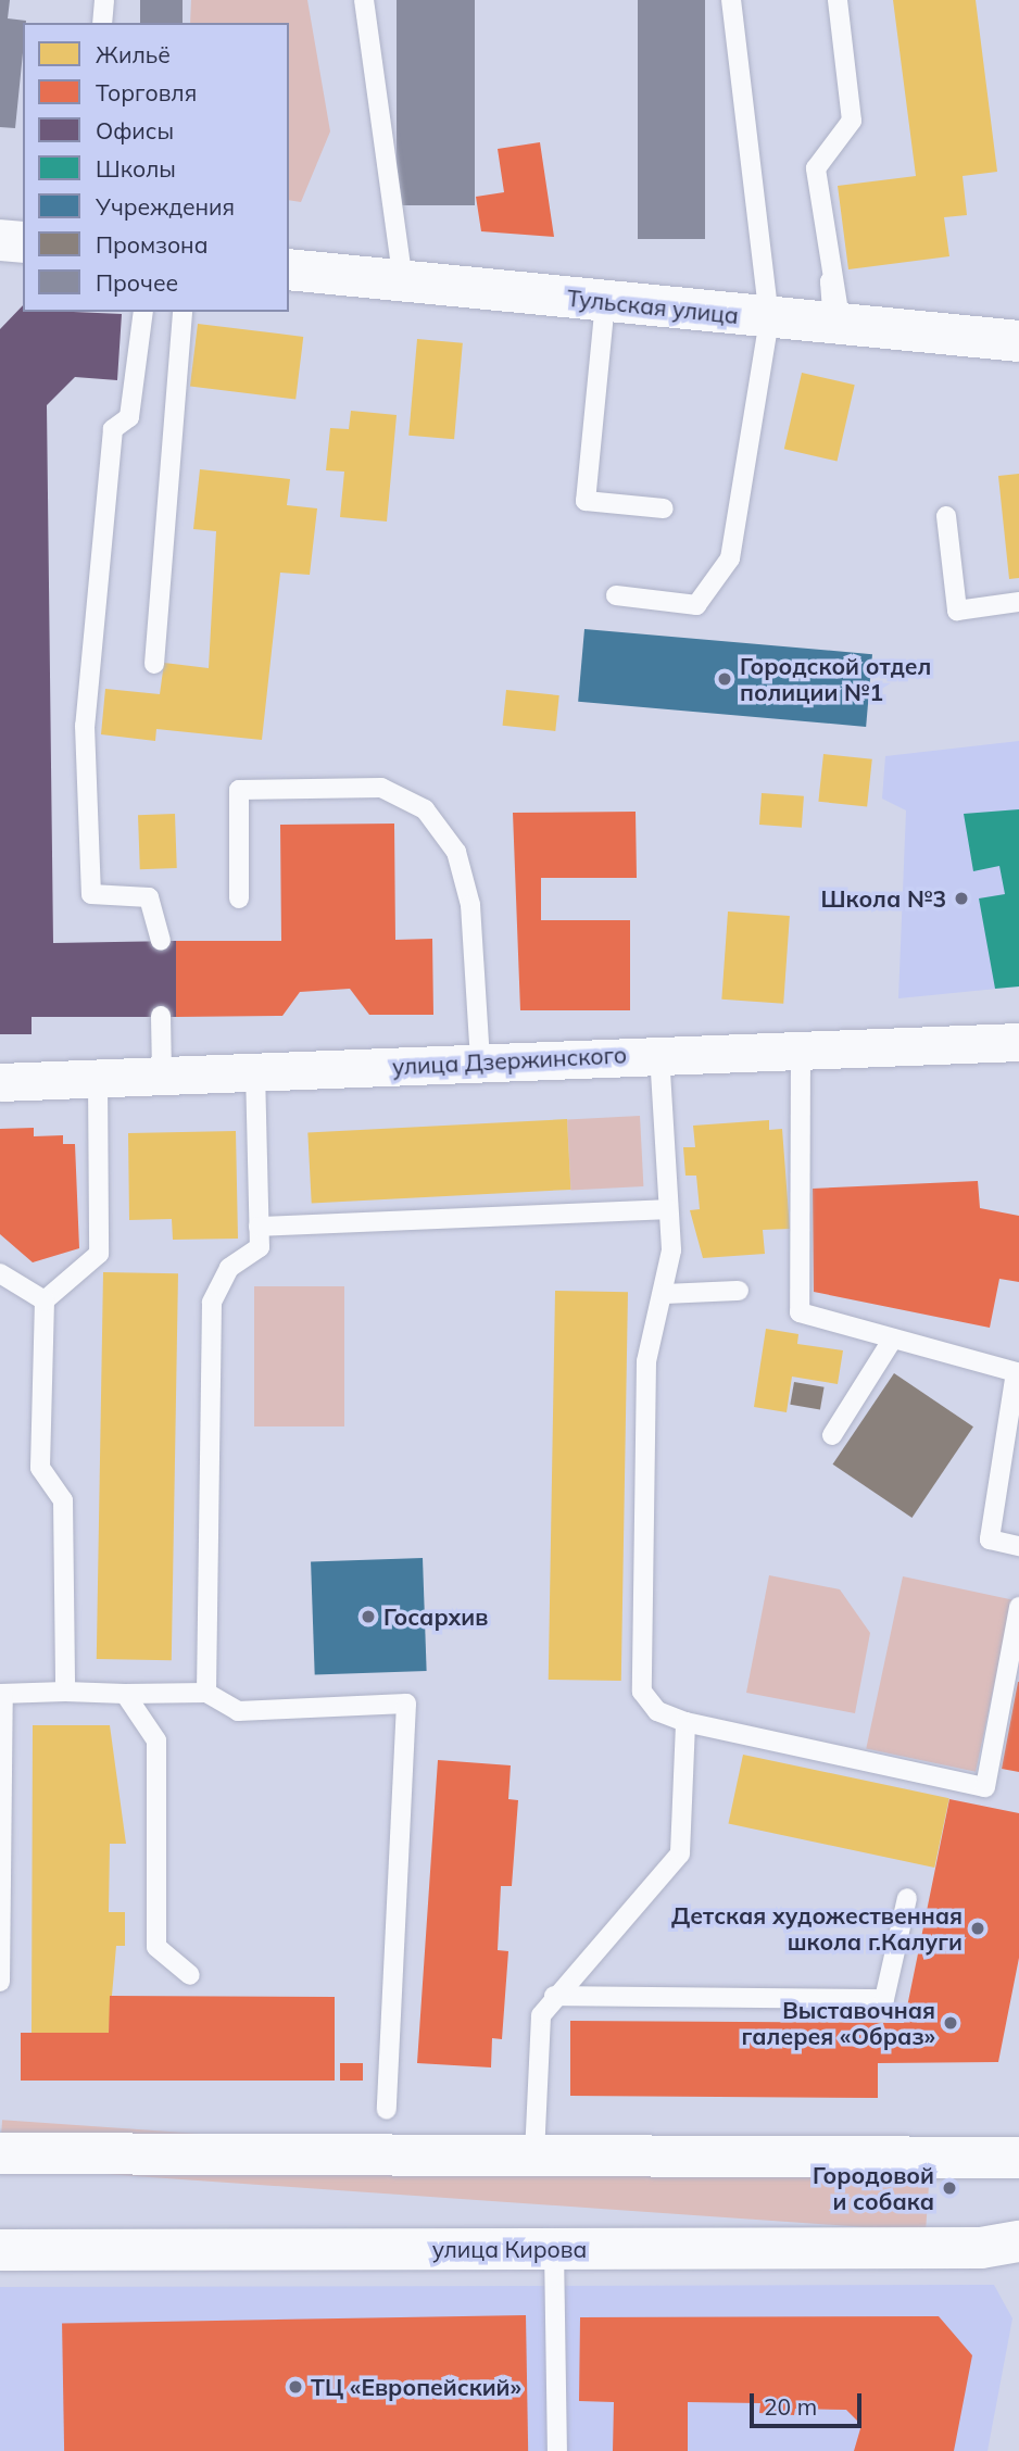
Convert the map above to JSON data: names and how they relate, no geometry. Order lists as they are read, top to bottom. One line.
{"streets":{"main road":["Тульская улица","улица Кирова"],"street":["улица Дзержинского"]},"places":["Городской отдел полиции №1","Школа №3","Госархив","Детская художественная школа г.Калуги","Выставочная галерея «Образ»","Городовой и собака","ТЦ «Европейский»"],"legend":["Жильё","Торговля","Офисы","Школы","Учреждения","Промзона","Прочее"],"scale_bar":"20 m"}
